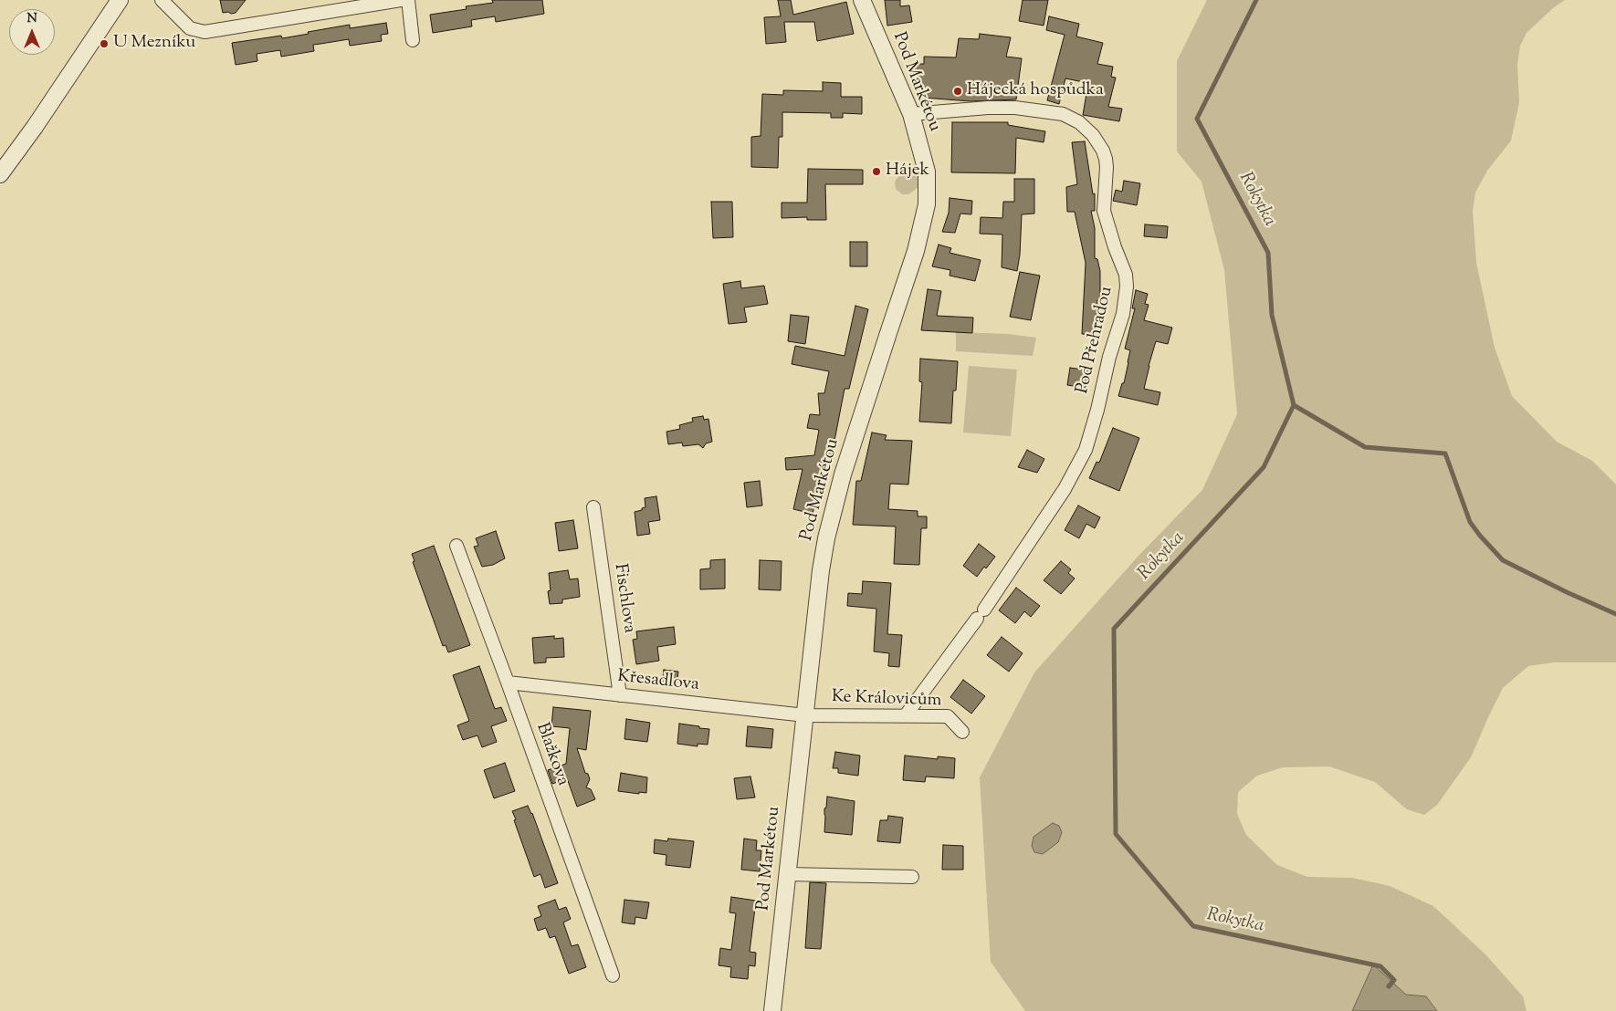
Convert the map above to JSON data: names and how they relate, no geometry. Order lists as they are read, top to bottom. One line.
{"streets":{"street":["Pod Markétou","Pod Přehradou","Fischlova","Křesadlova","Ke Královicům","Blažkova"]},"crossings":[["Pod Markétou","Pod Přehradou"],["Pod Markétou","Křesadlova"],["Pod Markétou","Ke Královicům"],["Pod Přehradou","Ke Královicům"],["Fischlova","Křesadlova"],["Křesadlova","Ke Královicům"],["Křesadlova","Blažkova"]],"water":["Rokytka"],"places":["U Mezníku","Hájecká hospůdka","Hájek"],"north":"top"}
